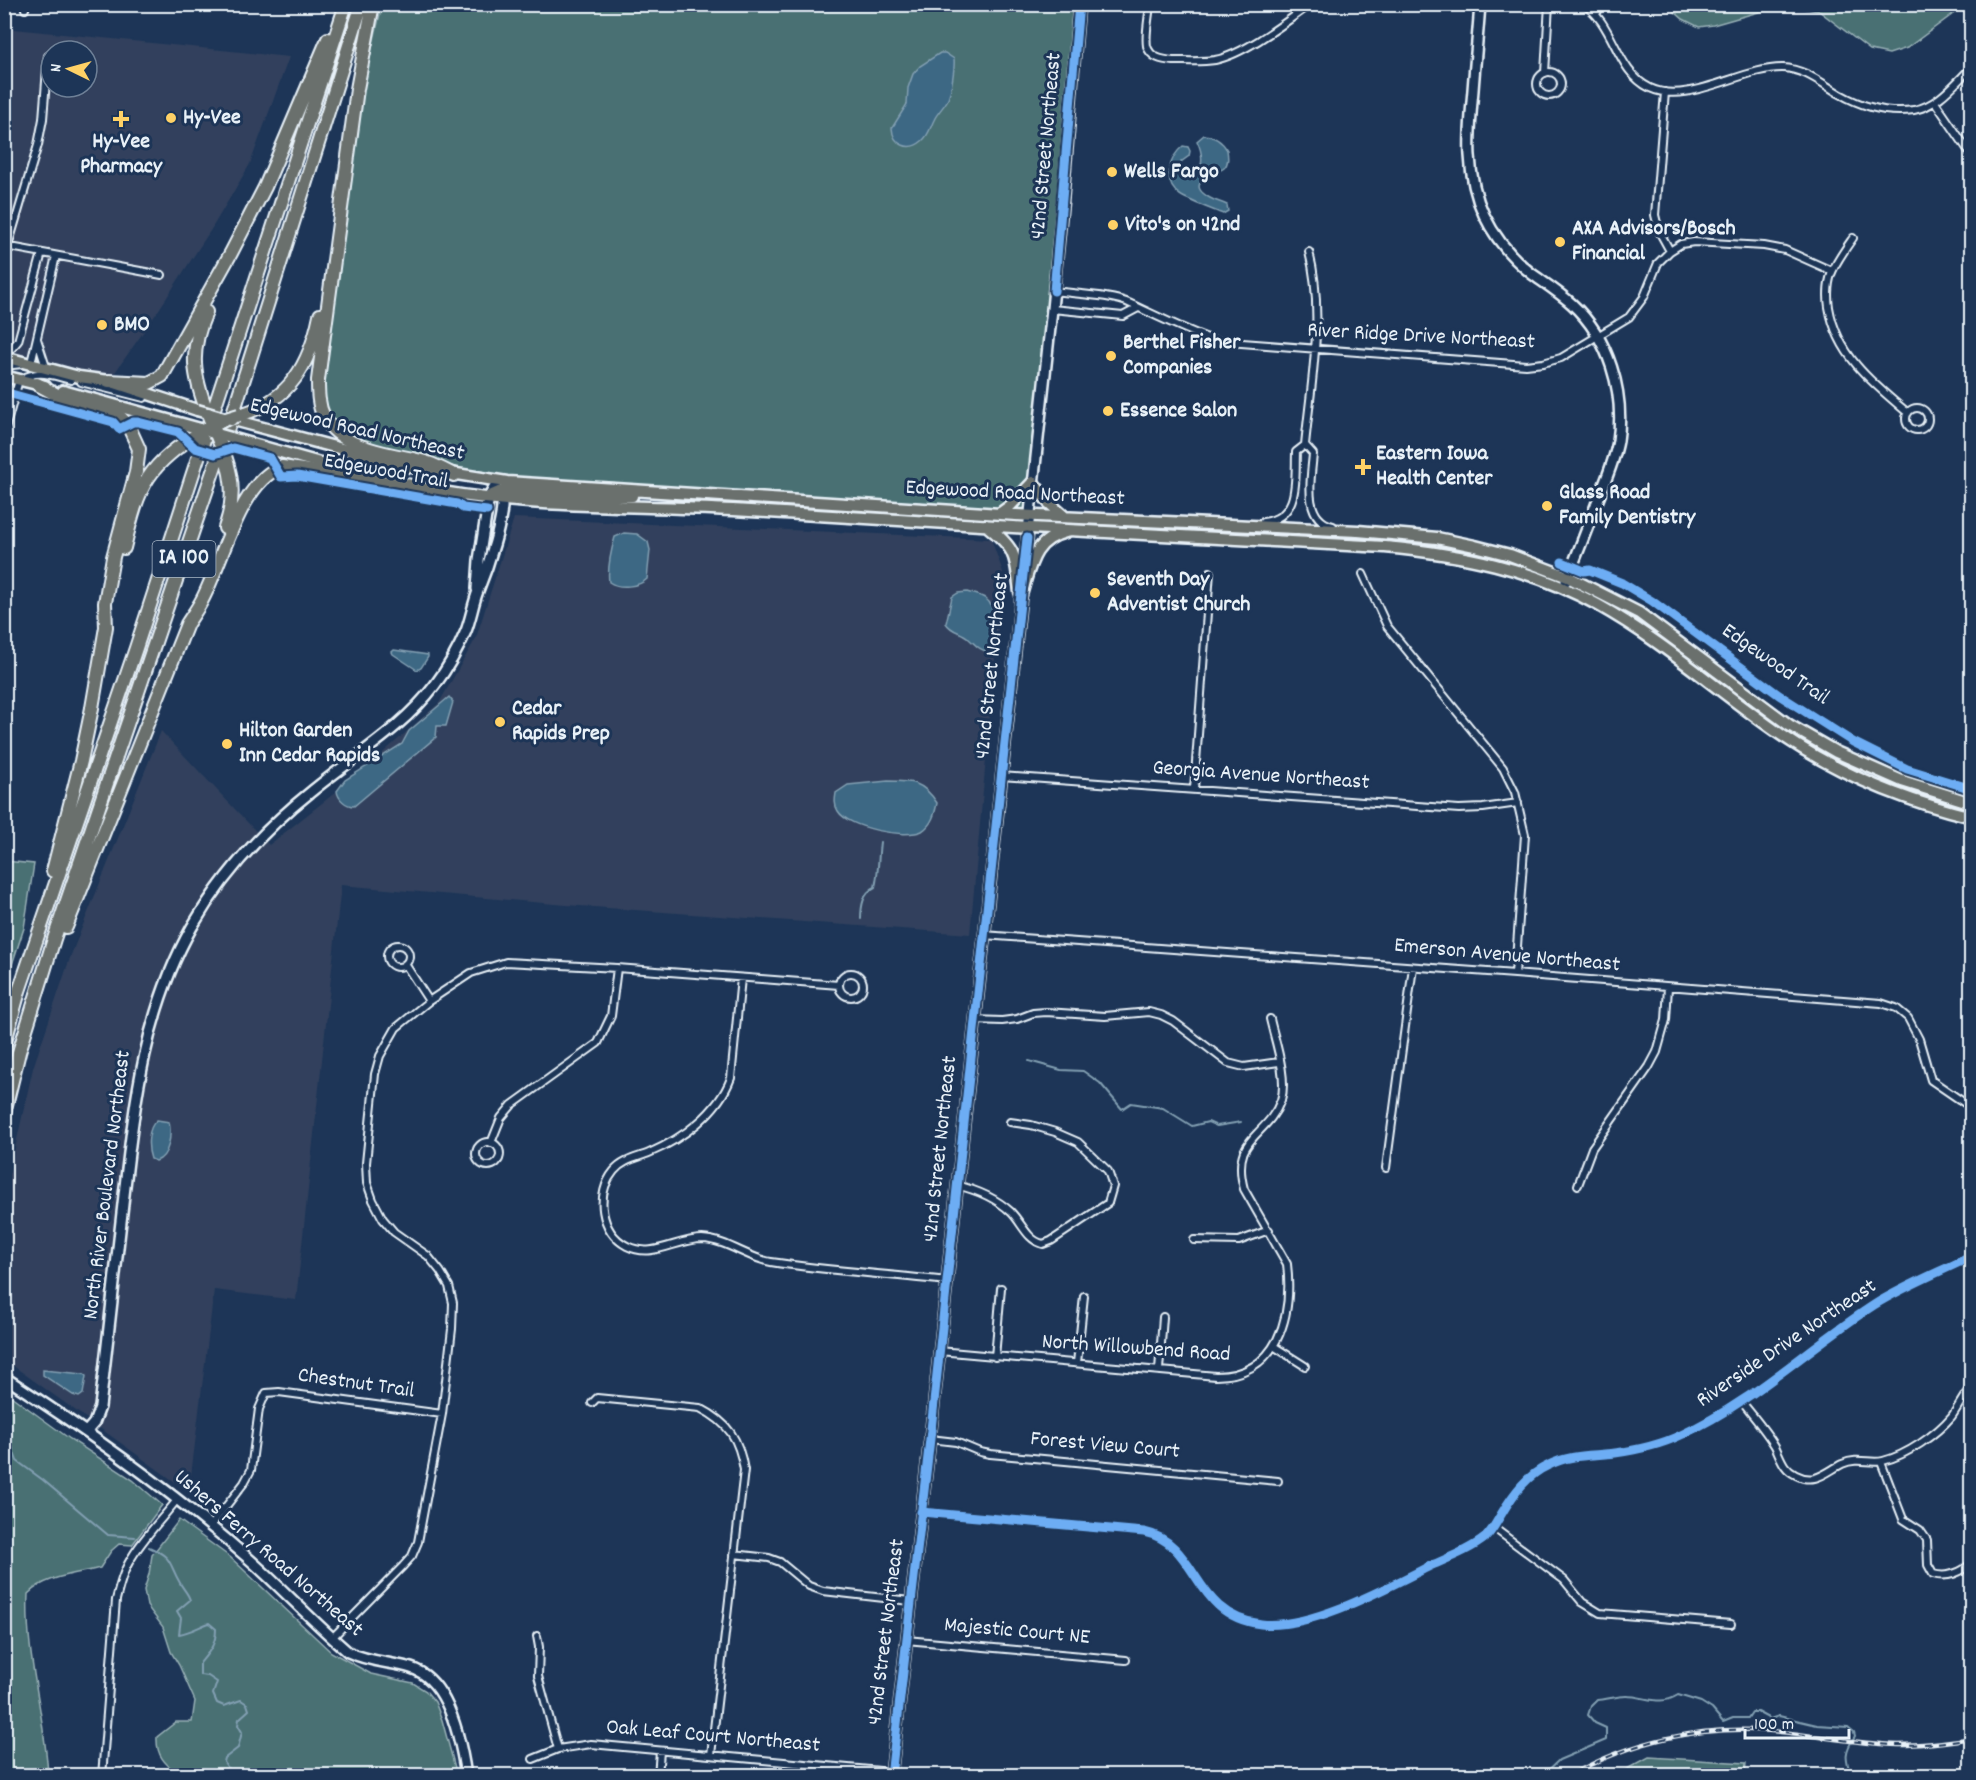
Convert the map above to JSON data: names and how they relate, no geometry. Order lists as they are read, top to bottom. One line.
{"streets":{"highway":["IA 100"],"main road":["Edgewood Road Northeast"],"street":["42nd Street Northeast","River Ridge Drive Northeast","Georgia Avenue Northeast","Emerson Avenue Northeast","North River Boulevard Northeast","Riverside Drive Northeast","North Willowbend Road","Chestnut Trail","Forest View Court","Ushers Ferry Road Northeast","Majestic Court NE","Oak Leaf Court Northeast"],"cycle path":["Edgewood Trail"]},"crossings":[["42nd Street Northeast","River Ridge Drive Northeast"],["42nd Street Northeast","Edgewood Road Northeast"],["42nd Street Northeast","Georgia Avenue Northeast"],["42nd Street Northeast","Emerson Avenue Northeast"],["42nd Street Northeast","Riverside Drive Northeast"],["42nd Street Northeast","North Willowbend Road"],["42nd Street Northeast","Forest View Court"],["42nd Street Northeast","Majestic Court NE"],["42nd Street Northeast","Oak Leaf Court Northeast"],["Edgewood Road Northeast","North River Boulevard Northeast"],["North River Boulevard Northeast","Ushers Ferry Road Northeast"],["Chestnut Trail","Ushers Ferry Road Northeast"]],"places":{"other":["Hy-Vee","Wells Fargo","Vito's on 42nd","AXA Advisors/Bosch Financial","BMO","Berthel Fisher Companies","Essence Salon","Glass Road Family Dentistry","Seventh Day Adventist Church","Cedar Rapids Prep","Hilton Garden Inn Cedar Rapids"],"health":["Hy-Vee Pharmacy","Eastern Iowa Health Center"]},"scale_bar":"100 m","north":"left"}
